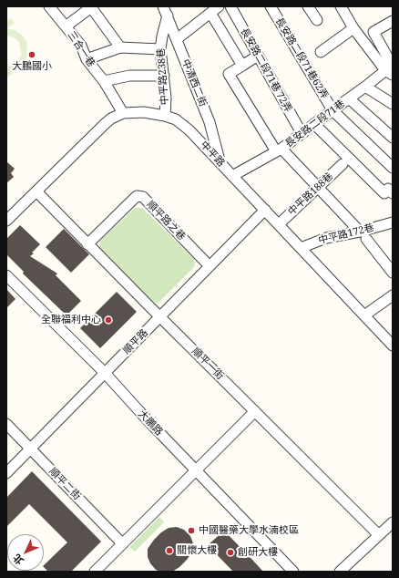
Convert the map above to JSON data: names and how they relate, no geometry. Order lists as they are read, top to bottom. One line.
{"streets":{"street":["三合一巷","長安路二段71巷62弄","長安路二段71巷˙72弄","中平路238巷","中清西二街","長安路二段71巷","中平路","中平路188巷","順平路之巷","中平路172巷","順平路","順平一街","大鵬路","順平二街"]},"crossings":[["三合一巷","中平路"],["長安路二段71巷62弄","長安路二段71巷"],["長安路二段71巷˙72弄","長安路二段71巷"],["中平路238巷","中清西二街"],["中平路238巷","中平路"],["中清西二街","中平路"],["長安路二段71巷","中平路"],["中平路","中平路188巷"],["中平路","中平路172巷"],["中平路","順平路"],["中平路","順平一街"],["順平路之巷","順平路"],["順平路之巷","順平一街"],["順平路","順平一街"],["順平路","大鵬路"],["順平路","順平二街"]],"places":["大鵬國小","全聯福利中心","中國醫藥大學水湳校區","關懷大樓","創研大樓"],"north":"bottom left"}
